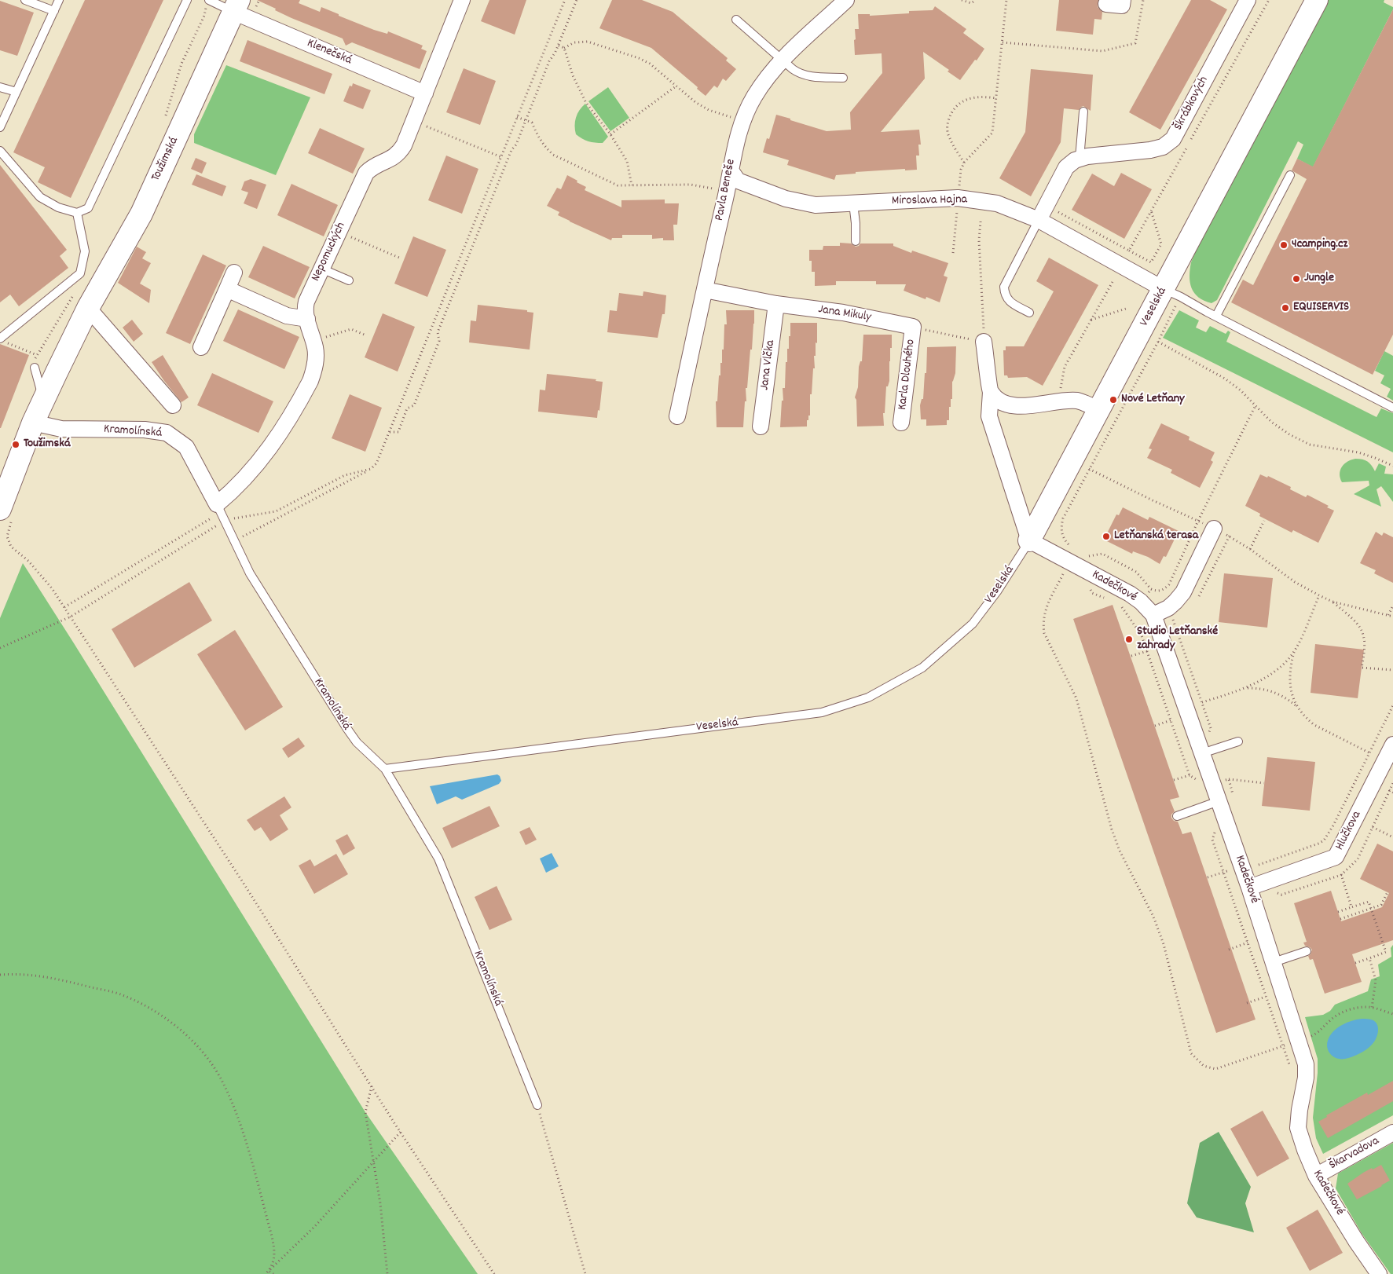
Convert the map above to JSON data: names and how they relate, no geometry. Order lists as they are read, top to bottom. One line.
{"streets":{"street":["Klenečská","Škrábkových","Toužimská","Pavla Beneše","Miroslava Hajna","Nepomuckých","Veselská","Jana Mikuly","Jana Vlčka","Karla Dlouhého","Kramolínská","Kadečkové","Hlučkova","Škarvadova"]},"crossings":[["Klenečská","Toužimská"],["Klenečská","Nepomuckých"],["Škrábkových","Miroslava Hajna"],["Toužimská","Kramolínská"],["Pavla Beneše","Miroslava Hajna"],["Pavla Beneše","Jana Mikuly"],["Miroslava Hajna","Veselská"],["Nepomuckých","Kramolínská"],["Veselská","Kramolínská"],["Veselská","Kadečkové"],["Jana Mikuly","Jana Vlčka"],["Jana Mikuly","Karla Dlouhého"],["Kadečkové","Hlučkova"],["Kadečkové","Škarvadova"]],"places":["4camping.cz","Jungle","EQUISERVIS","Nové Letňany","Toužimská","Letňanská terasa","Studio Letňanské zahrady"]}
